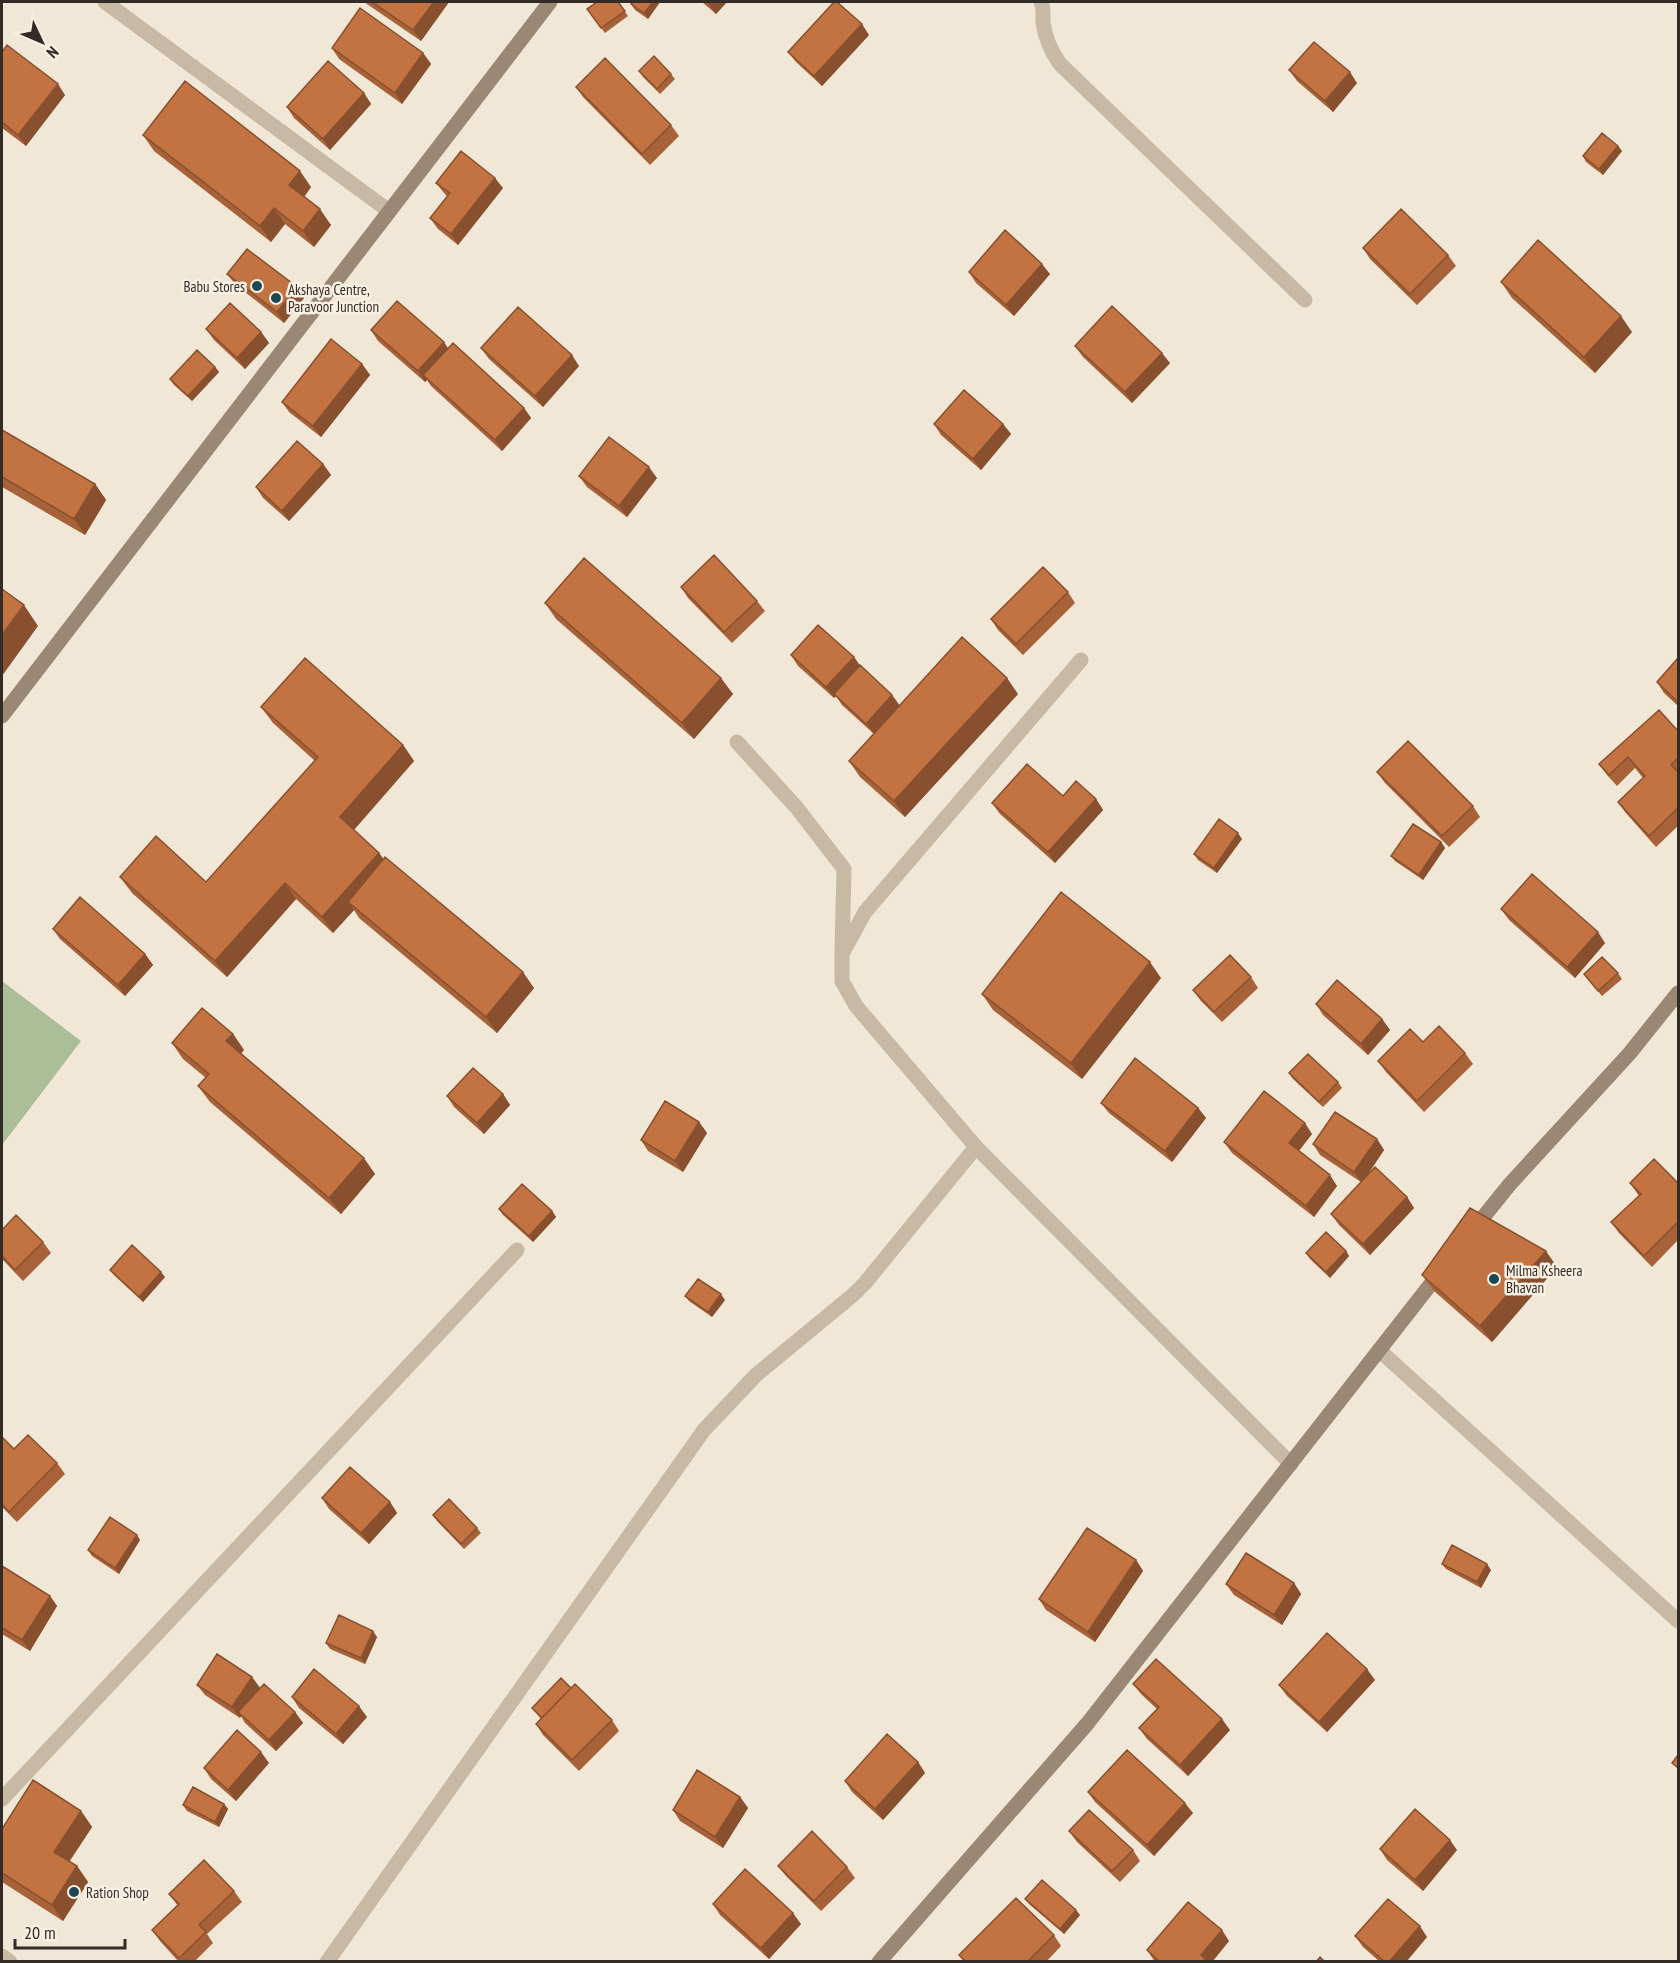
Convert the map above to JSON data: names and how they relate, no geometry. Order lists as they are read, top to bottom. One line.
{"places":["Babu Stores","Akshaya Centre, Paravoor Junction","Milma Ksheera Bhavan","Ration Shop"],"scale_bar":"20 m","north":"bottom right"}
